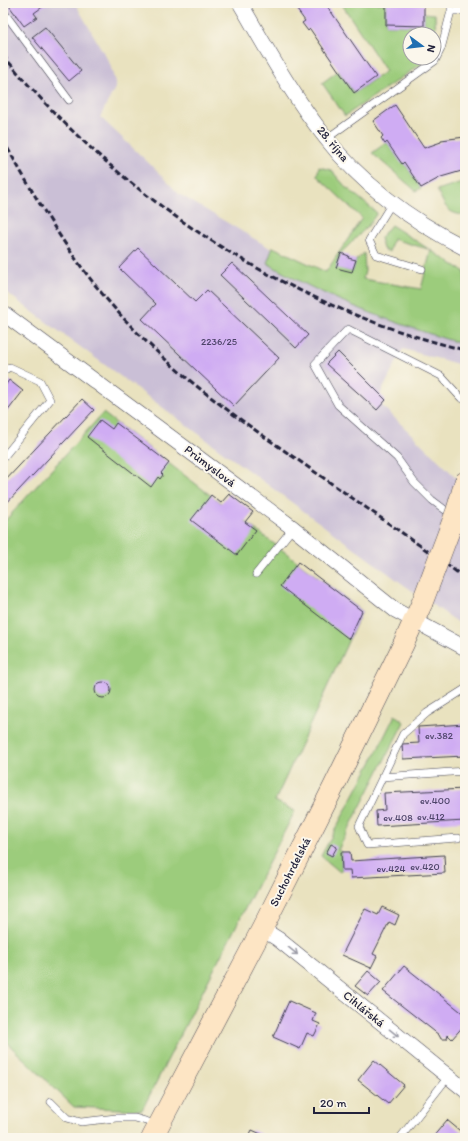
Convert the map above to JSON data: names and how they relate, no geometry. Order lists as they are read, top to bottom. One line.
{"streets":{"main road":["Suchohrdelská"],"street":["28. října","Průmyslová","Cihlářská"]},"crossings":[["Průmyslová","Suchohrdelská"],["Suchohrdelská","Cihlářská"]],"one_way":["Cihlářská"],"house_numbers":["2236/25","ev.382","ev.400","ev.412","ev.408","ev.420","ev.424"],"scale_bar":"20 m","north":"right"}
